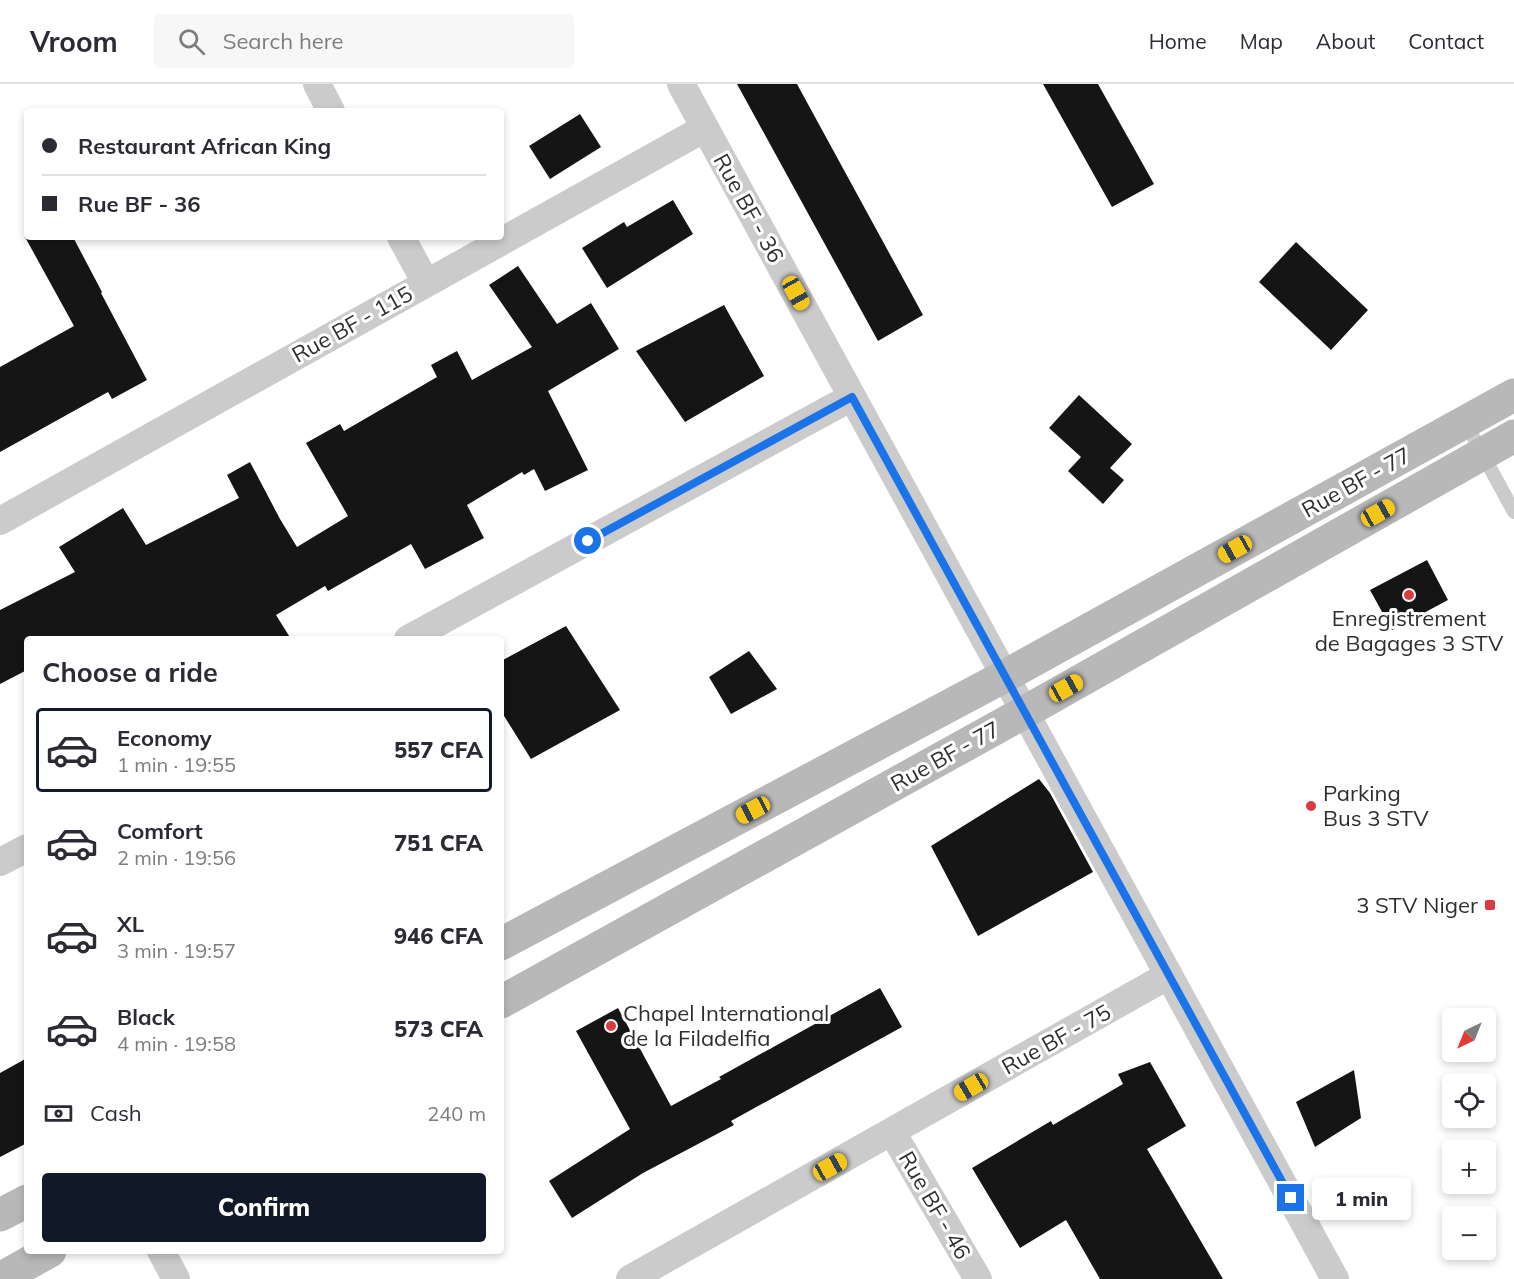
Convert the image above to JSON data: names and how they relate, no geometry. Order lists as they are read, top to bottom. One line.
{"streets":{"main road":["Rue BF - 77"],"street":["Rue BF - 36","Rue BF - 115","Rue BF - 75","Rue BF - 46"]},"crossings":[["Rue BF - 36","Rue BF - 115"],["Rue BF - 36","Rue BF - 77"],["Rue BF - 36","Rue BF - 75"],["Rue BF - 75","Rue BF - 46"]],"places":{"other":["Enregistrement de Bagages 3 STV","Parking Bus 3 STV","Chapel International de la Filadelfia"],"transit":["3 STV Niger"]},"north":"bottom left","page":{"header":"Vroom","search":"Search here","nav":["Home","Map","About","Contact"],"banner":["Restaurant African King","Rue BF - 36"],"heading":"Choose a ride","list":[{"name":"Economy","note":"1 min · 19:55","value":"557 CFA"},{"name":"Comfort","note":"2 min · 19:56","value":"751 CFA"},{"name":"XL","note":"3 min · 19:57","value":"946 CFA"},{"name":"Black","note":"4 min · 19:58","value":"573 CFA"}],"map_buttons":["+","−"],"pay":["Cash","240 m"],"buttons":"Confirm","bubble":"1 min"}}
